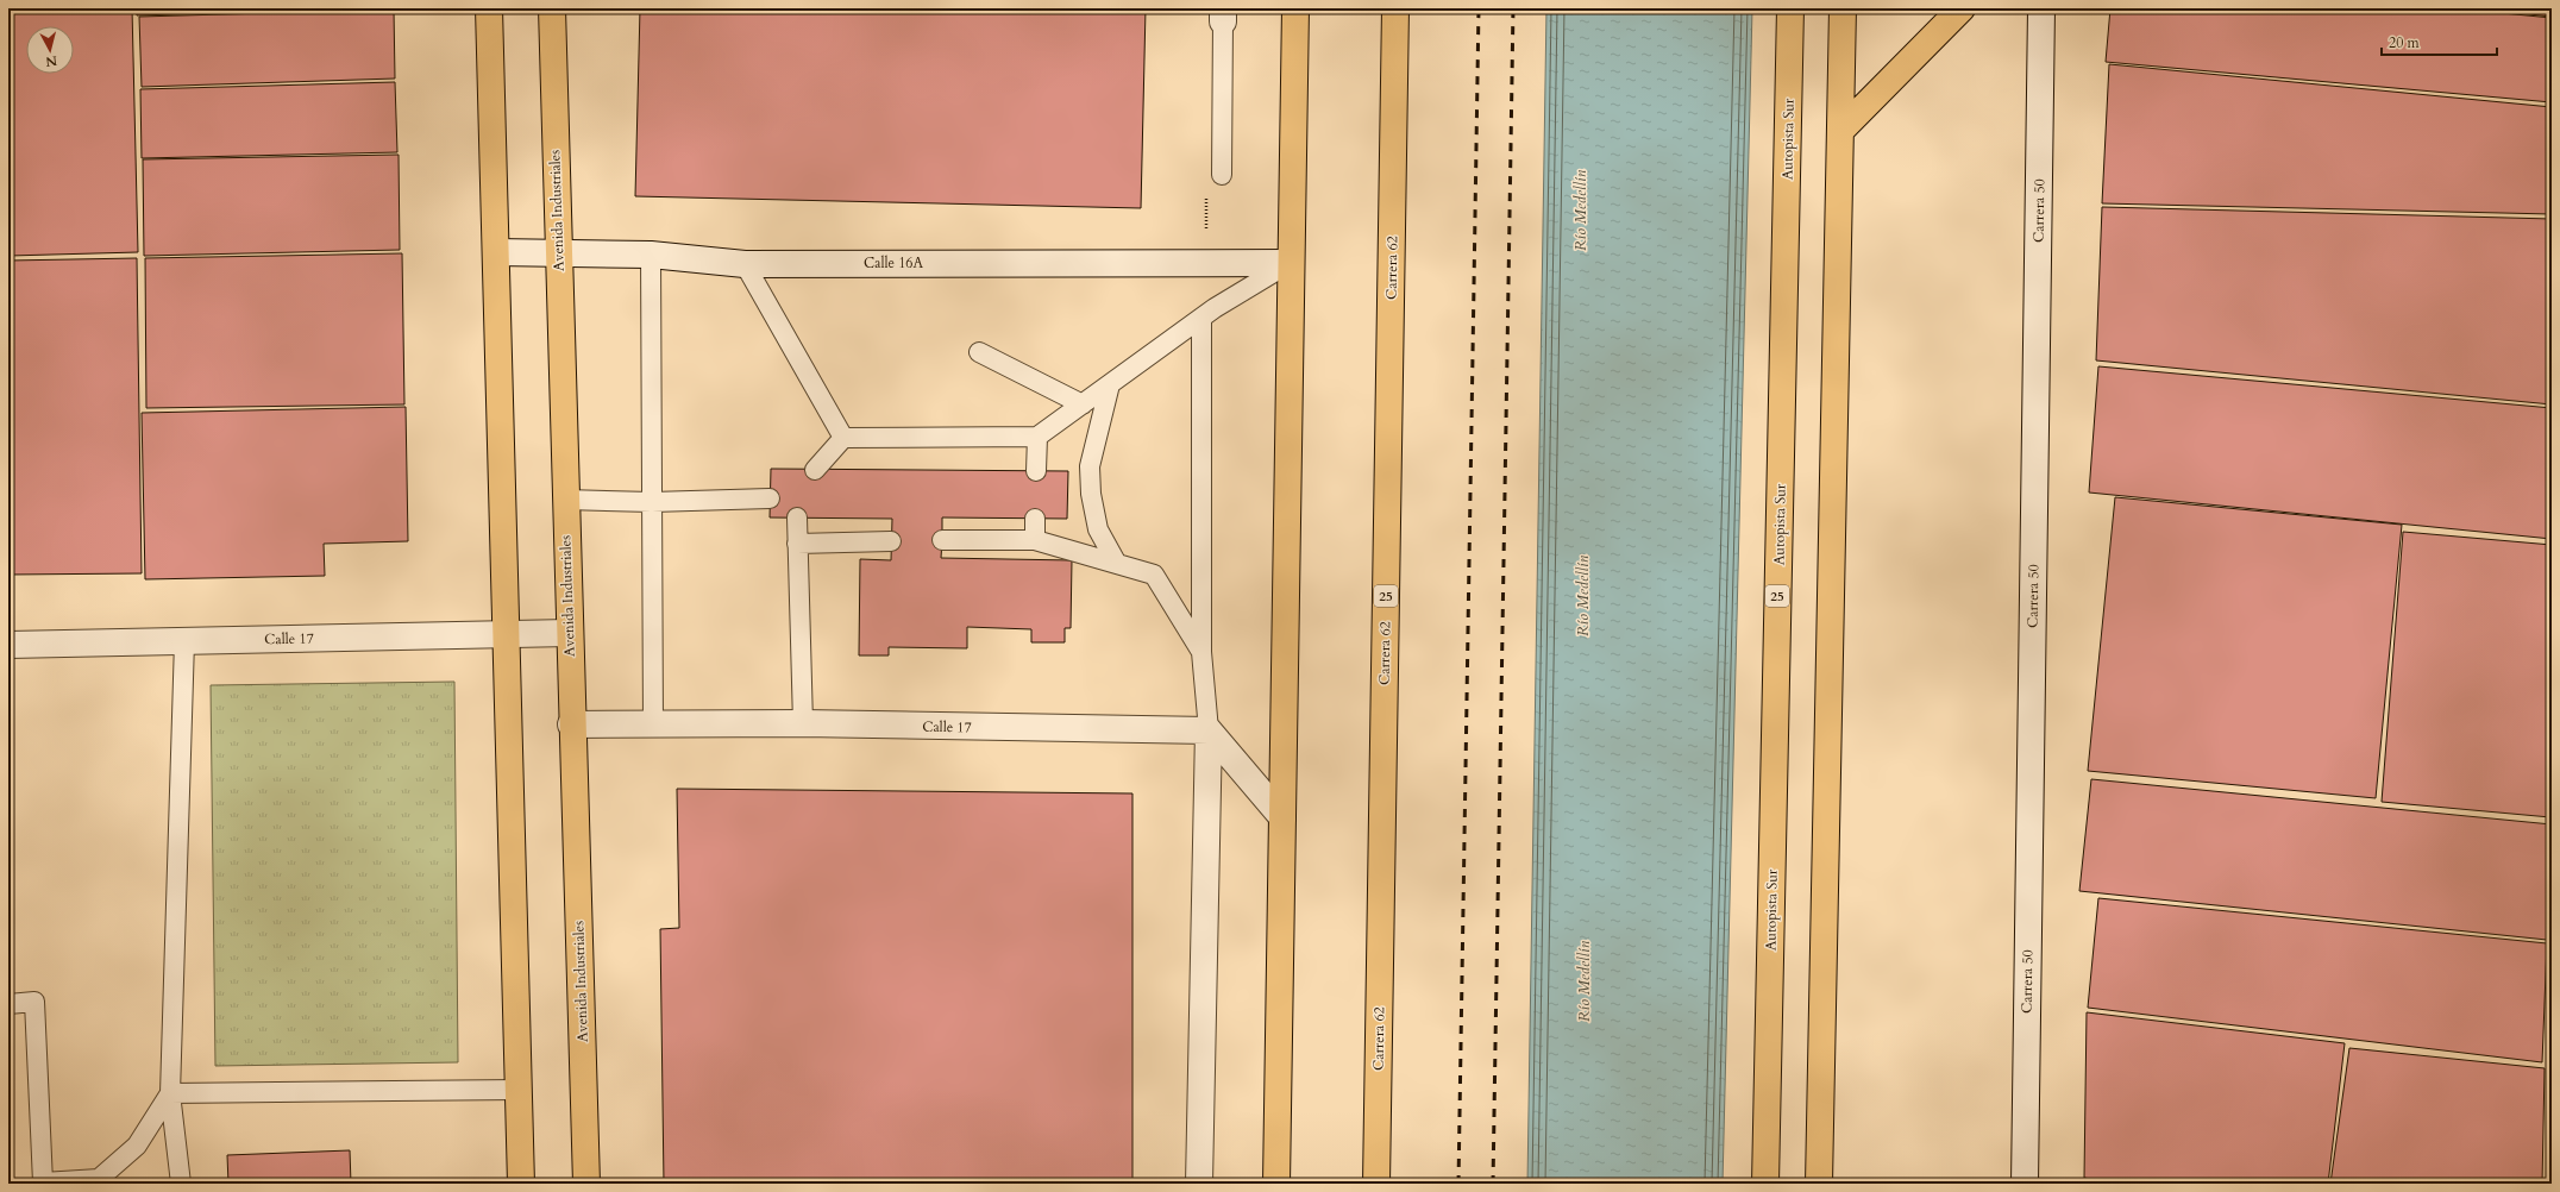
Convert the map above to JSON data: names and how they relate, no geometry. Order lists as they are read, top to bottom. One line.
{"streets":{"main road":["Autopista Sur","Avenida Industriales","Carrera 62","25"],"street":["Carrera 50","Calle 16A","Calle 17"]},"crossings":[["Avenida Industriales","Calle 16A"],["Avenida Industriales","Calle 17"]],"water":["Río Medellín"],"scale_bar":"20 m","north":"bottom"}
